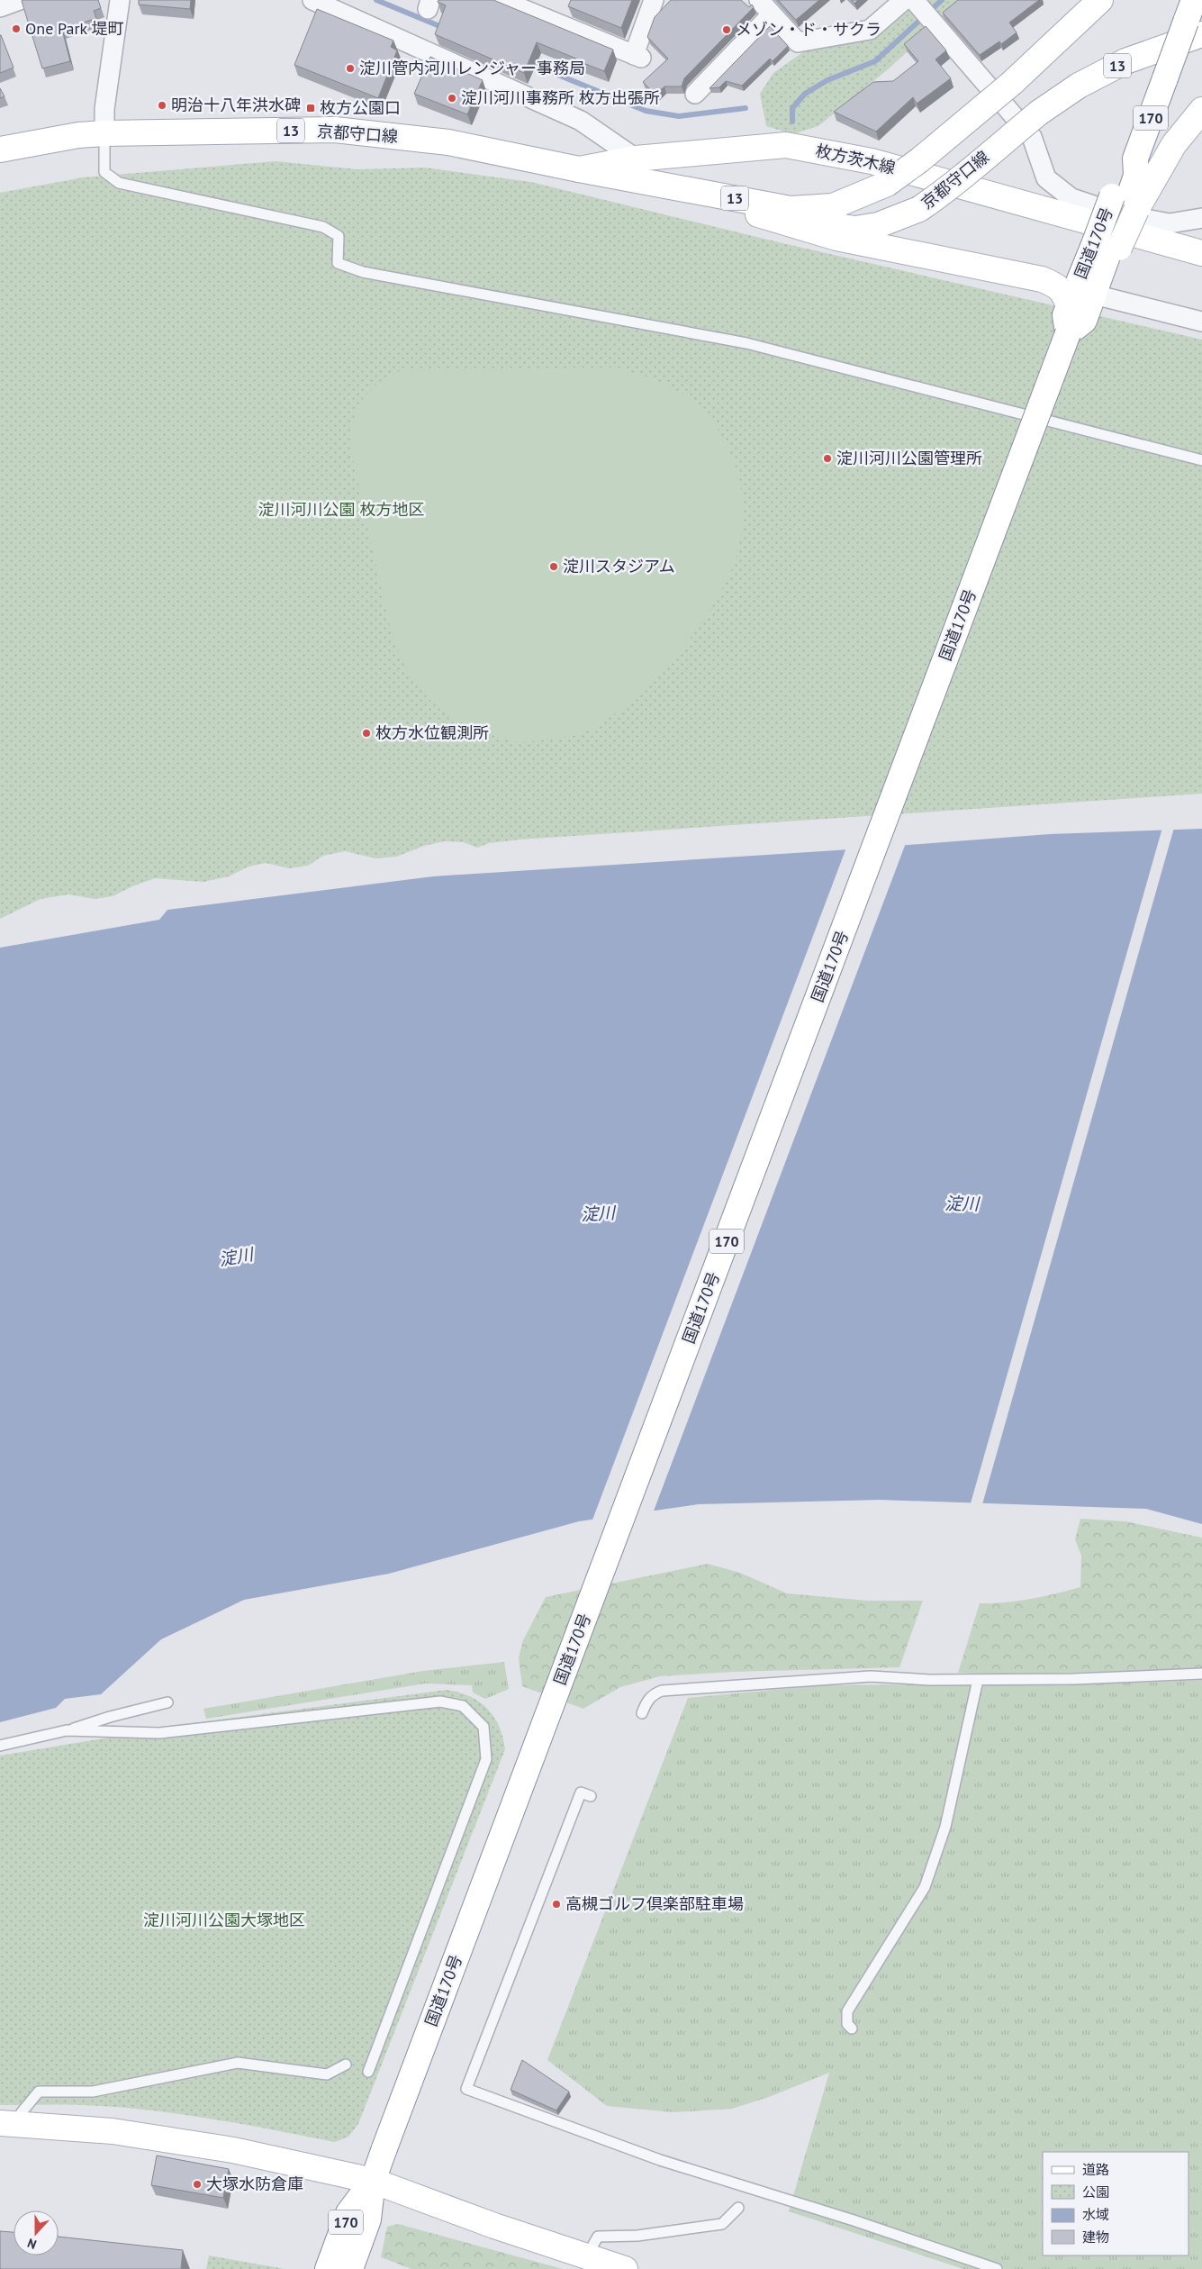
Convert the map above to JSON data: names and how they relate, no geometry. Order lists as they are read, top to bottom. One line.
{"streets":{"main road":["13","170","京都守口線","枚方茨木線","国道170号"]},"crossings":[["京都守口線","枚方茨木線"],["京都守口線","国道170号"]],"water":["淀川"],"parks":["淀川河川公園 枚方地区","淀川河川公園大塚地区"],"places":{"other":["One Park 堤町","メゾン・ド・サクラ","淀川管内河川レンジャー事務局","淀川河川事務所 枚方出張所","明治十八年洪水碑","淀川河川公園管理所","淀川スタジアム","枚方水位観測所","高槻ゴルフ倶楽部駐車場","大塚水防倉庫"],"transit":["枚方公園口"]},"legend":["道路","公園","水域","建物"],"north":"bottom"}
